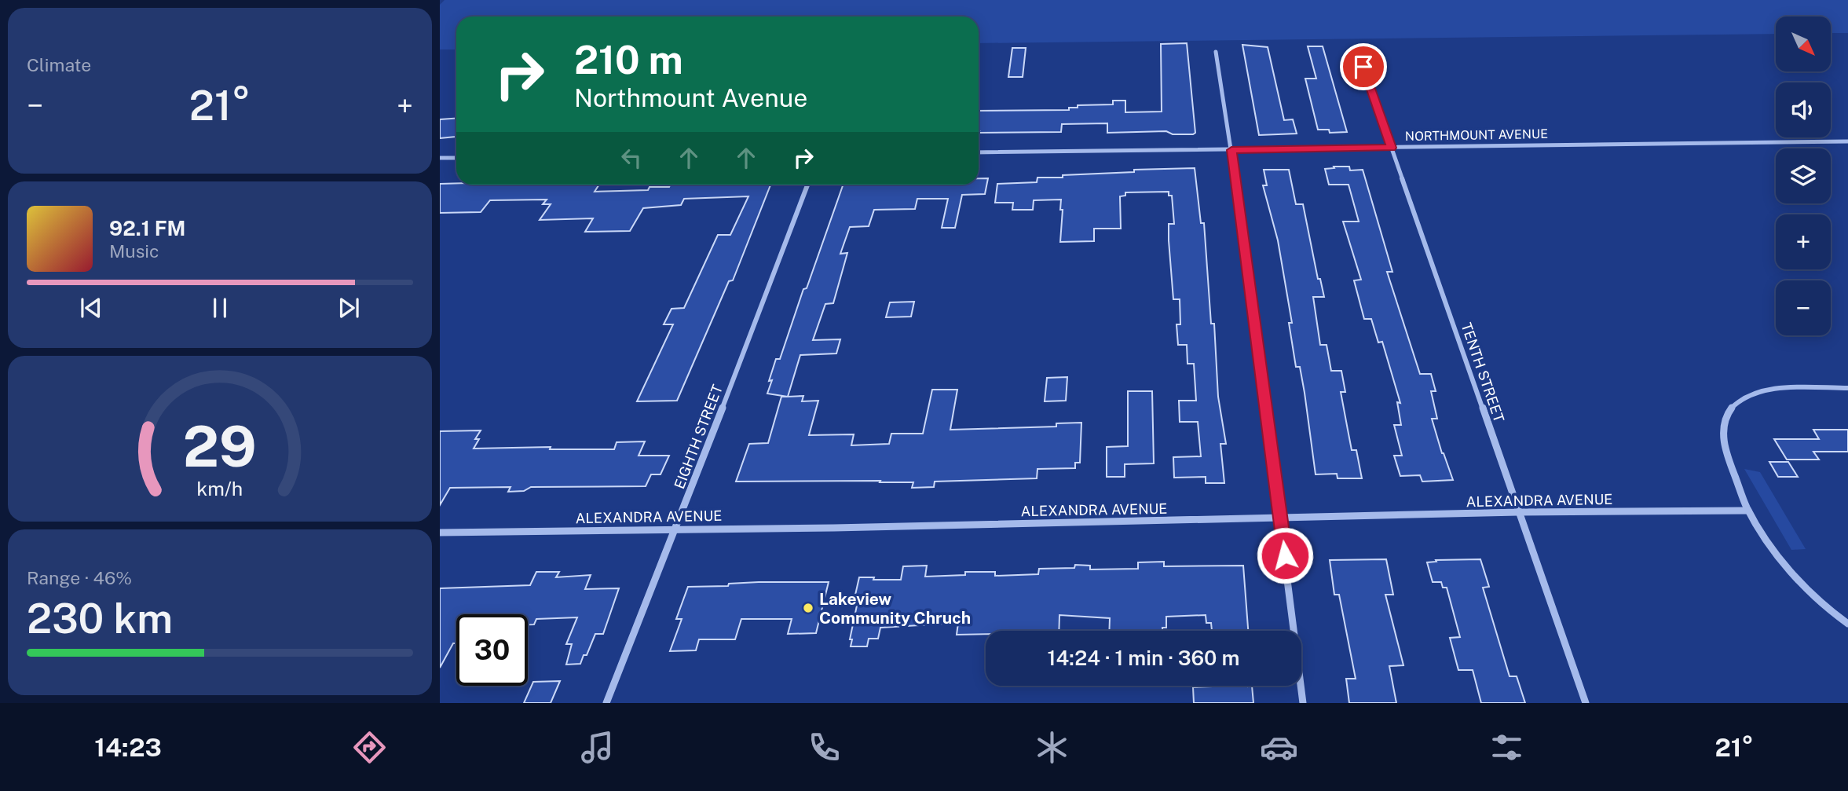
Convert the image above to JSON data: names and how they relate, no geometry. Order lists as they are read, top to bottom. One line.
{"streets":{"street":["NORTHMOUNT AVENUE","TENTH STREET","EIGHTH STREET","ALEXANDRA AVENUE"]},"crossings":[["NORTHMOUNT AVENUE","TENTH STREET"],["TENTH STREET","ALEXANDRA AVENUE"],["EIGHTH STREET","ALEXANDRA AVENUE"]],"places":["Lakeview Community Chruch"],"north":"bottom right","page":{"tile":["Climate",["Range · 46%","230 km"]],"map_buttons":["+","−"],"turn":["210 m","Northmount Avenue"],"heat":["−","21°","+"],"song":["92.1 FM","Music"],"limit":"30","trip":"14:24 · 1 min · 360 m","tabs":["14:23","21°"],"gauge":["29","km/h"]}}
